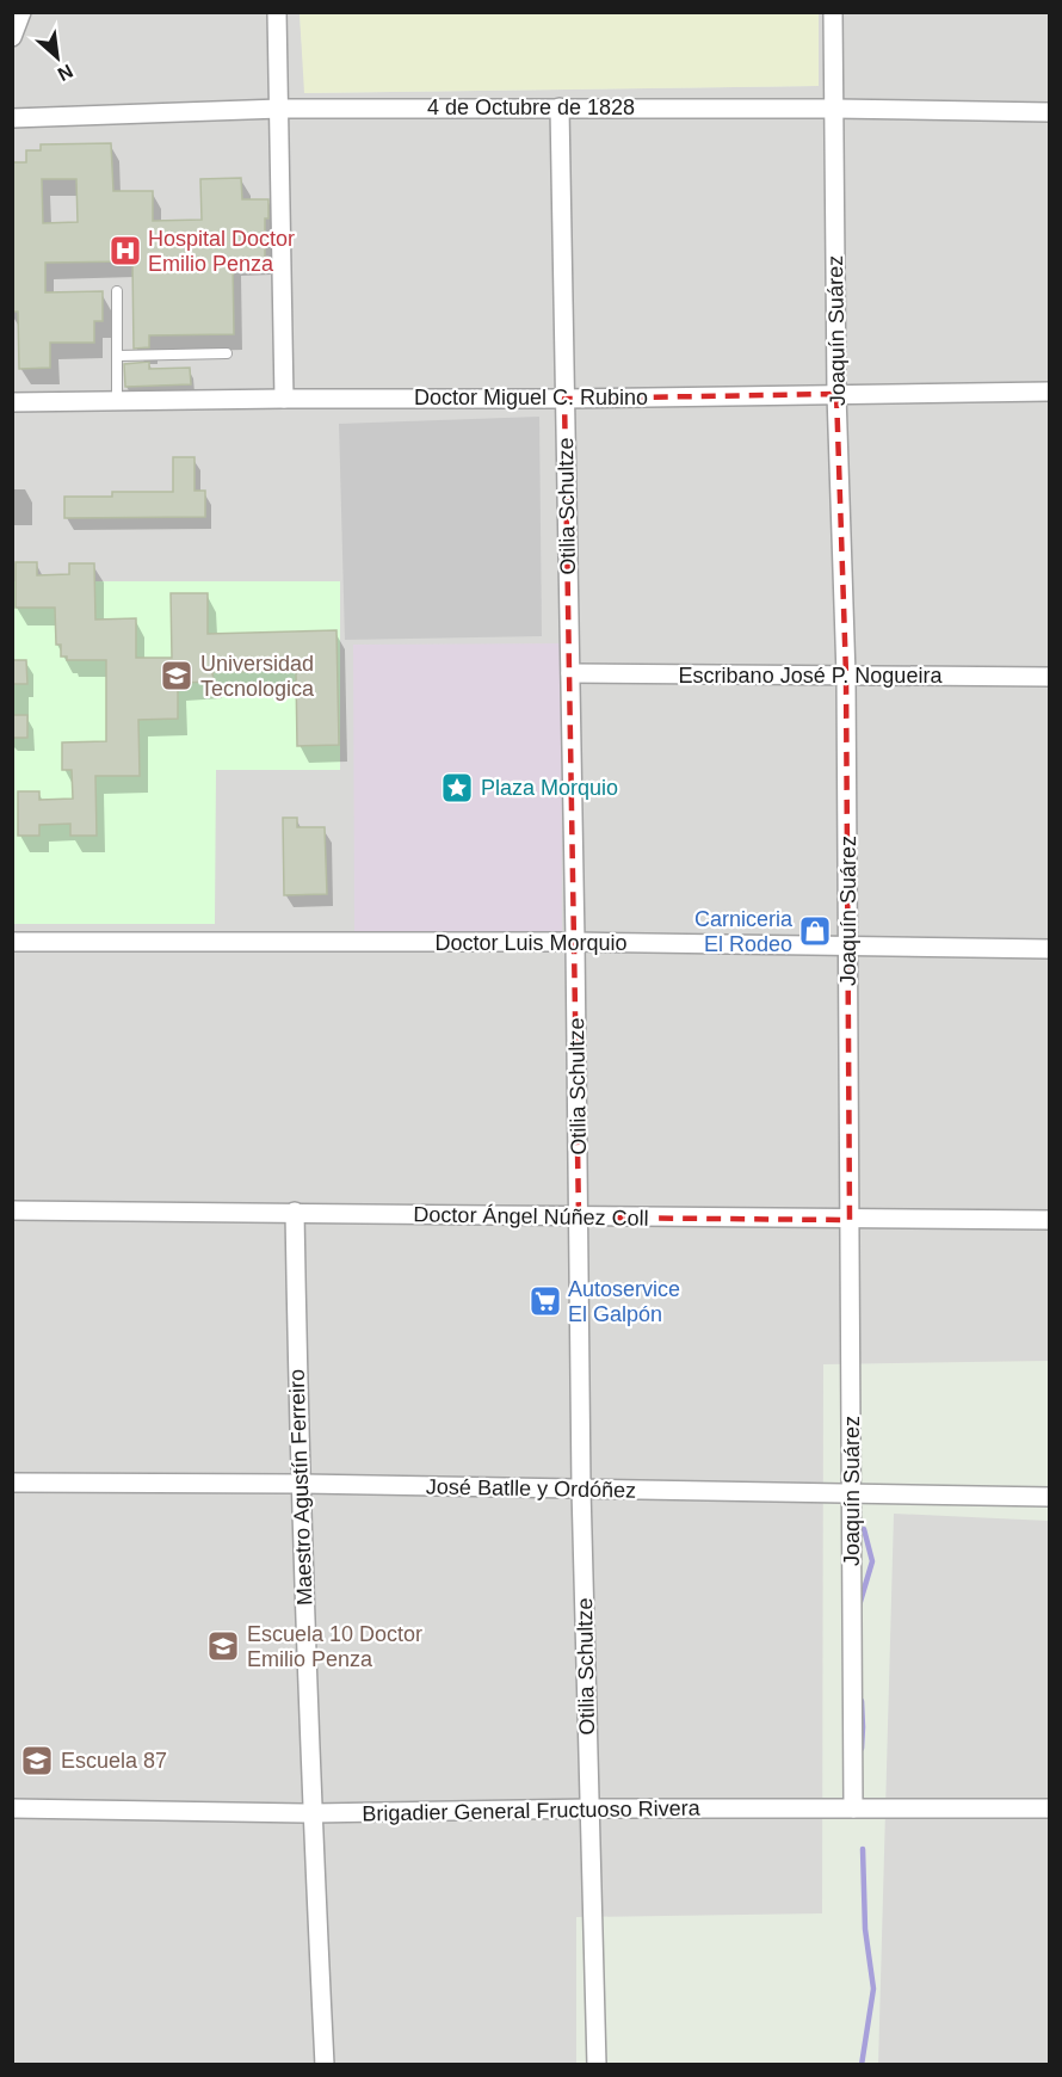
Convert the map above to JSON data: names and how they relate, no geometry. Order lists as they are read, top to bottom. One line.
{"streets":{"street":["4 de Octubre de 1828","Joaquín Suárez","Doctor Miguel C. Rubino","Otilia Schultze","Escribano José P. Nogueira","Doctor Luis Morquio","Doctor Ángel Núñez Coll","Maestro Agustín Ferreiro","José Batlle y Ordóñez","Brigadier General Fructuoso Rivera"]},"crossings":[["4 de Octubre de 1828","Joaquín Suárez"],["4 de Octubre de 1828","Otilia Schultze"],["Joaquín Suárez","Doctor Miguel C. Rubino"],["Joaquín Suárez","Escribano José P. Nogueira"],["Joaquín Suárez","Doctor Luis Morquio"],["Joaquín Suárez","Doctor Ángel Núñez Coll"],["Joaquín Suárez","José Batlle y Ordóñez"],["Joaquín Suárez","Brigadier General Fructuoso Rivera"],["Doctor Miguel C. Rubino","Otilia Schultze"],["Otilia Schultze","Escribano José P. Nogueira"],["Otilia Schultze","Doctor Luis Morquio"],["Otilia Schultze","Doctor Ángel Núñez Coll"],["Otilia Schultze","José Batlle y Ordóñez"],["Otilia Schultze","Brigadier General Fructuoso Rivera"],["Doctor Ángel Núñez Coll","Maestro Agustín Ferreiro"],["Maestro Agustín Ferreiro","José Batlle y Ordóñez"],["Maestro Agustín Ferreiro","Brigadier General Fructuoso Rivera"]],"places":{"hospital":["Hospital Doctor Emilio Penza"],"school or university":["Universidad Tecnologica","Escuela 10 Doctor Emilio Penza","Escuela 87"],"place":["Plaza Morquio"],"shop":["Carniceria El Rodeo"],"supermarket":["Autoservice El Galpón"]},"north":"bottom right"}
